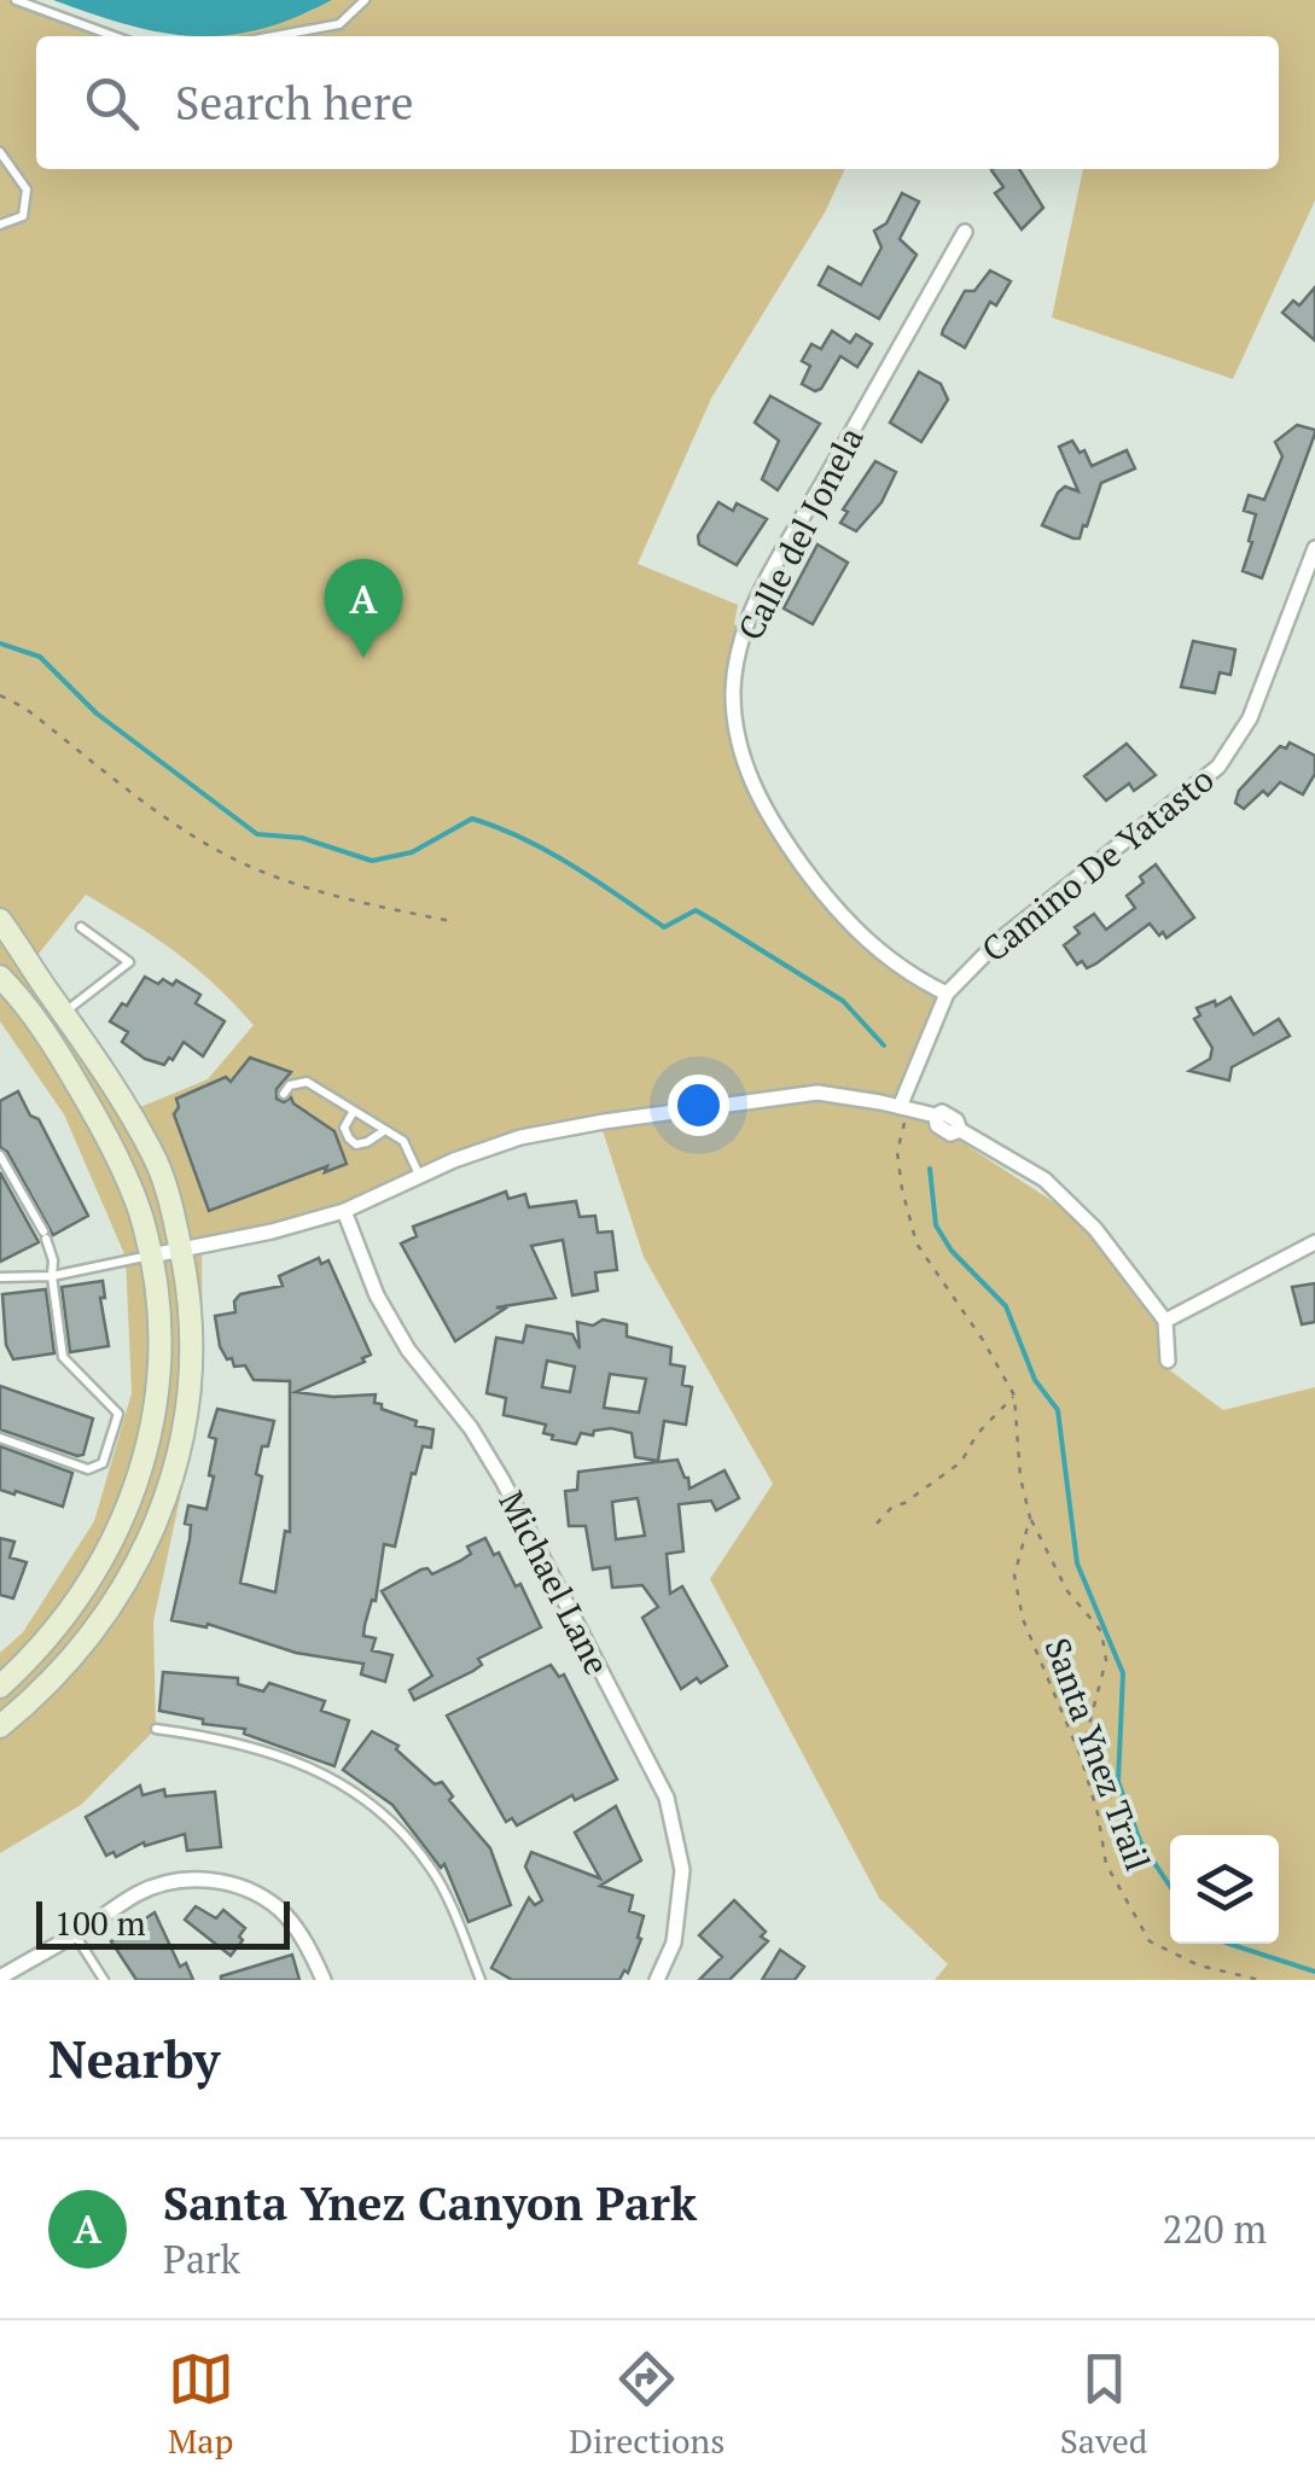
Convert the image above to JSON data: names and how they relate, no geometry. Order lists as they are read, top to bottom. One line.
{"streets":{"street":["Calle del Jonela","Camino De Yatasto","Michael Lane"],"path":["Santa Ynez Trail"]},"crossings":[["Calle del Jonela","Camino De Yatasto"]],"scale_bar":"100 m","page":{"search":"Search here","pins":"A","scale":"100 m","heading":"Nearby","list":[{"mark":"A","name":"Santa Ynez Canyon Park","note":"Park","value":"220 m"}],"nav":["Map","Directions","Saved"]}}
